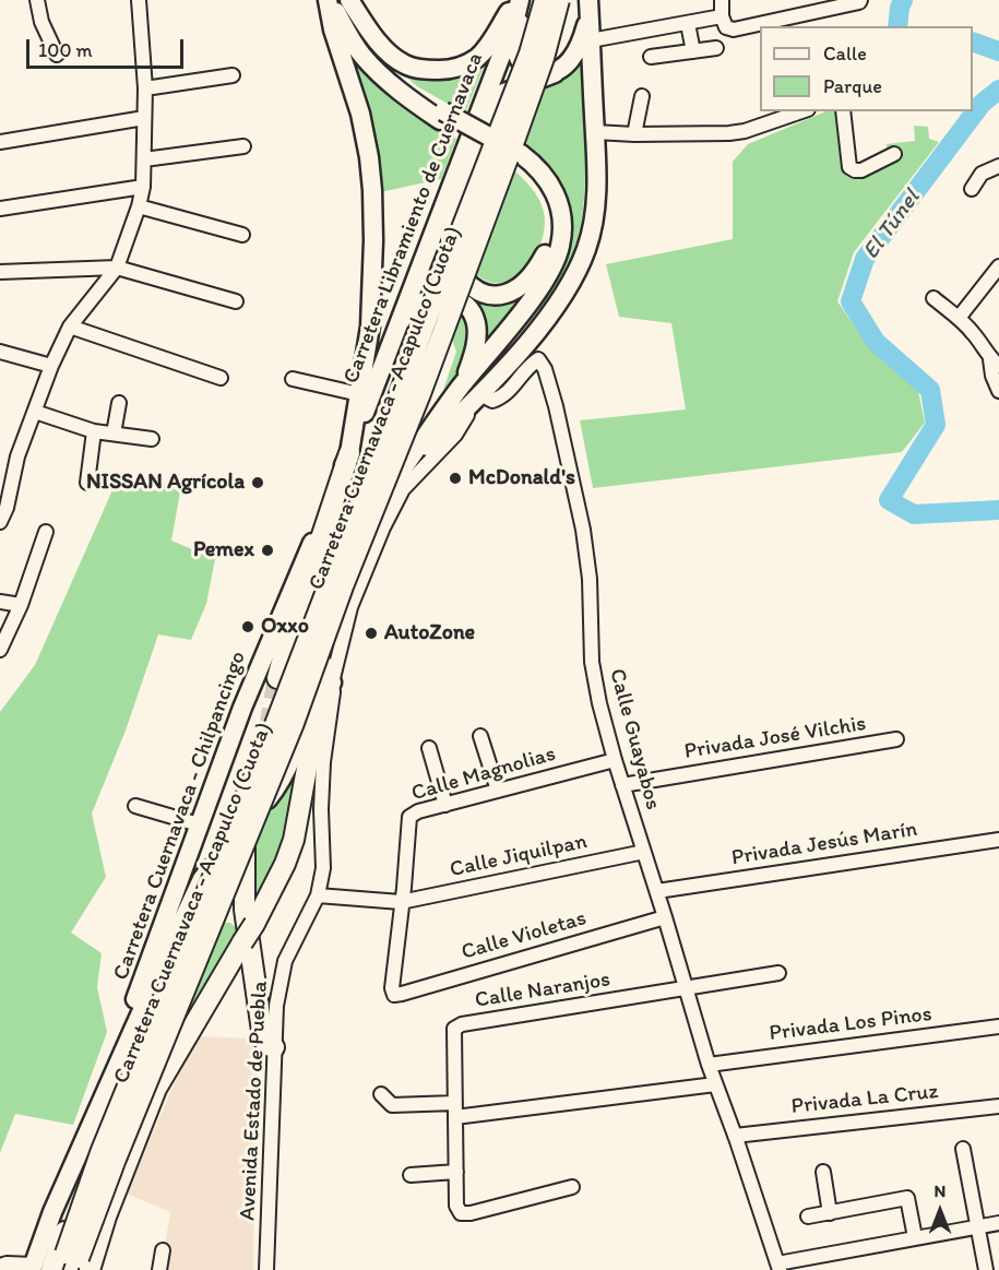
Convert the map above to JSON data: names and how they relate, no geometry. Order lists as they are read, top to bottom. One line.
{"streets":{"highway":["Carretera Cuernavaca - Acapulco (Cuota)"],"main road":["Carretera Libramiento de Cuernavaca","Carretera Cuernavaca - Chilpancingo"],"street":["Privada José Vilchis","Calle Guayabos","Calle Magnolias","Privada Jesús Marín","Calle Jiquilpan","Calle Violetas","Calle Naranjos","Privada Los Pinos","Privada La Cruz","Avenida Estado de Puebla"]},"crossings":[["Carretera Libramiento de Cuernavaca","Carretera Cuernavaca - Chilpancingo"],["Privada José Vilchis","Calle Guayabos"],["Calle Guayabos","Calle Magnolias"],["Calle Guayabos","Privada Jesús Marín"],["Calle Guayabos","Calle Jiquilpan"],["Calle Guayabos","Calle Violetas"],["Calle Guayabos","Calle Naranjos"],["Calle Guayabos","Privada Los Pinos"],["Calle Guayabos","Privada La Cruz"],["Calle Guayabos","Avenida Estado de Puebla"],["Calle Magnolias","Calle Jiquilpan"],["Calle Magnolias","Calle Violetas"],["Calle Jiquilpan","Calle Violetas"],["Calle Jiquilpan","Avenida Estado de Puebla"]],"water":["El Túnel"],"places":["McDonald's","NISSAN Agrícola","Pemex","Oxxo","AutoZone"],"legend":["Calle","Parque"],"scale_bar":"100 m","north":"top"}
